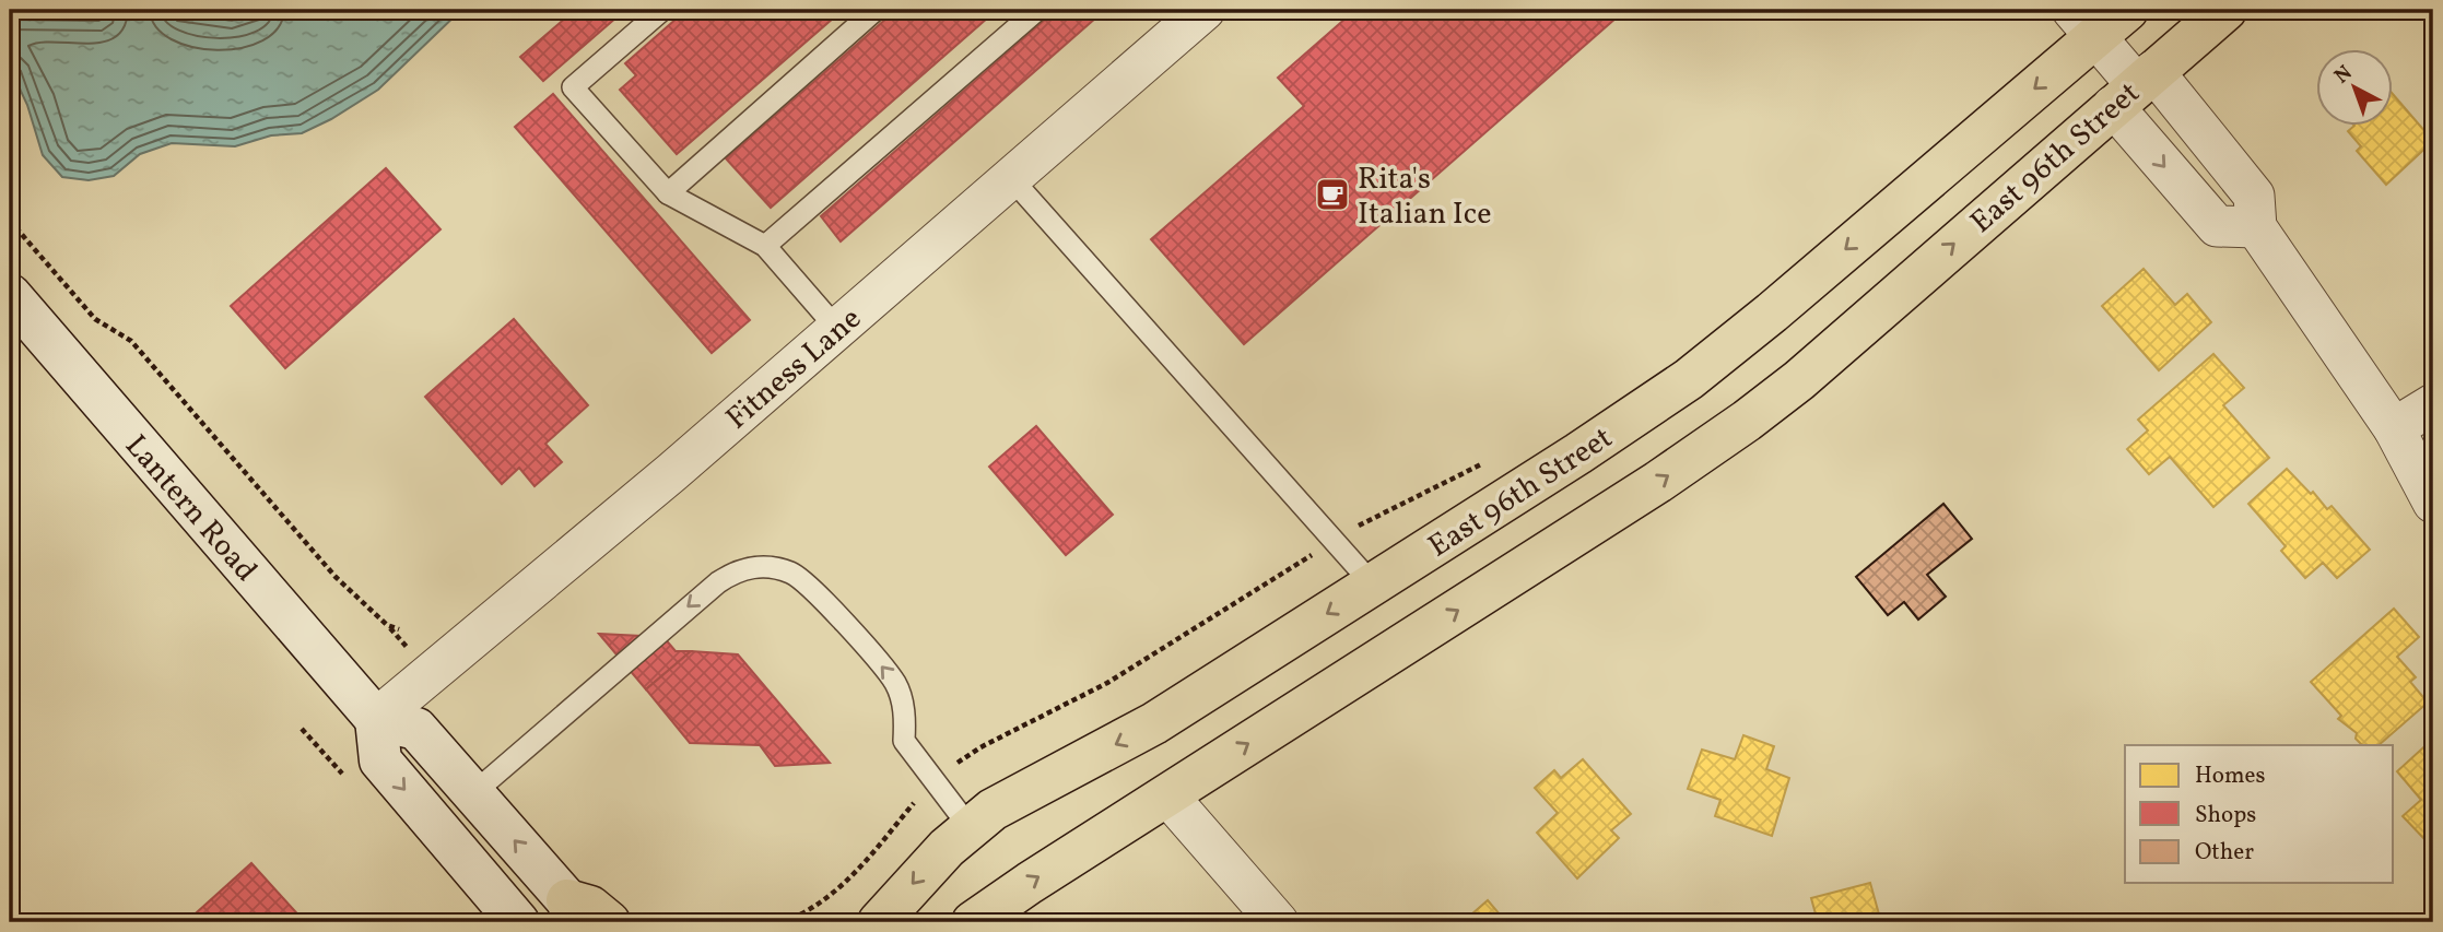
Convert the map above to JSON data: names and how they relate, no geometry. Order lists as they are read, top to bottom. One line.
{"streets":{"main road":["East 96th Street"],"street":["Fitness Lane","Lantern Road"]},"crossings":[["Fitness Lane","Lantern Road"]],"places":{"cafe":["Rita's Italian Ice"]},"legend":["Homes","Shops","Other"],"north":"top left"}
